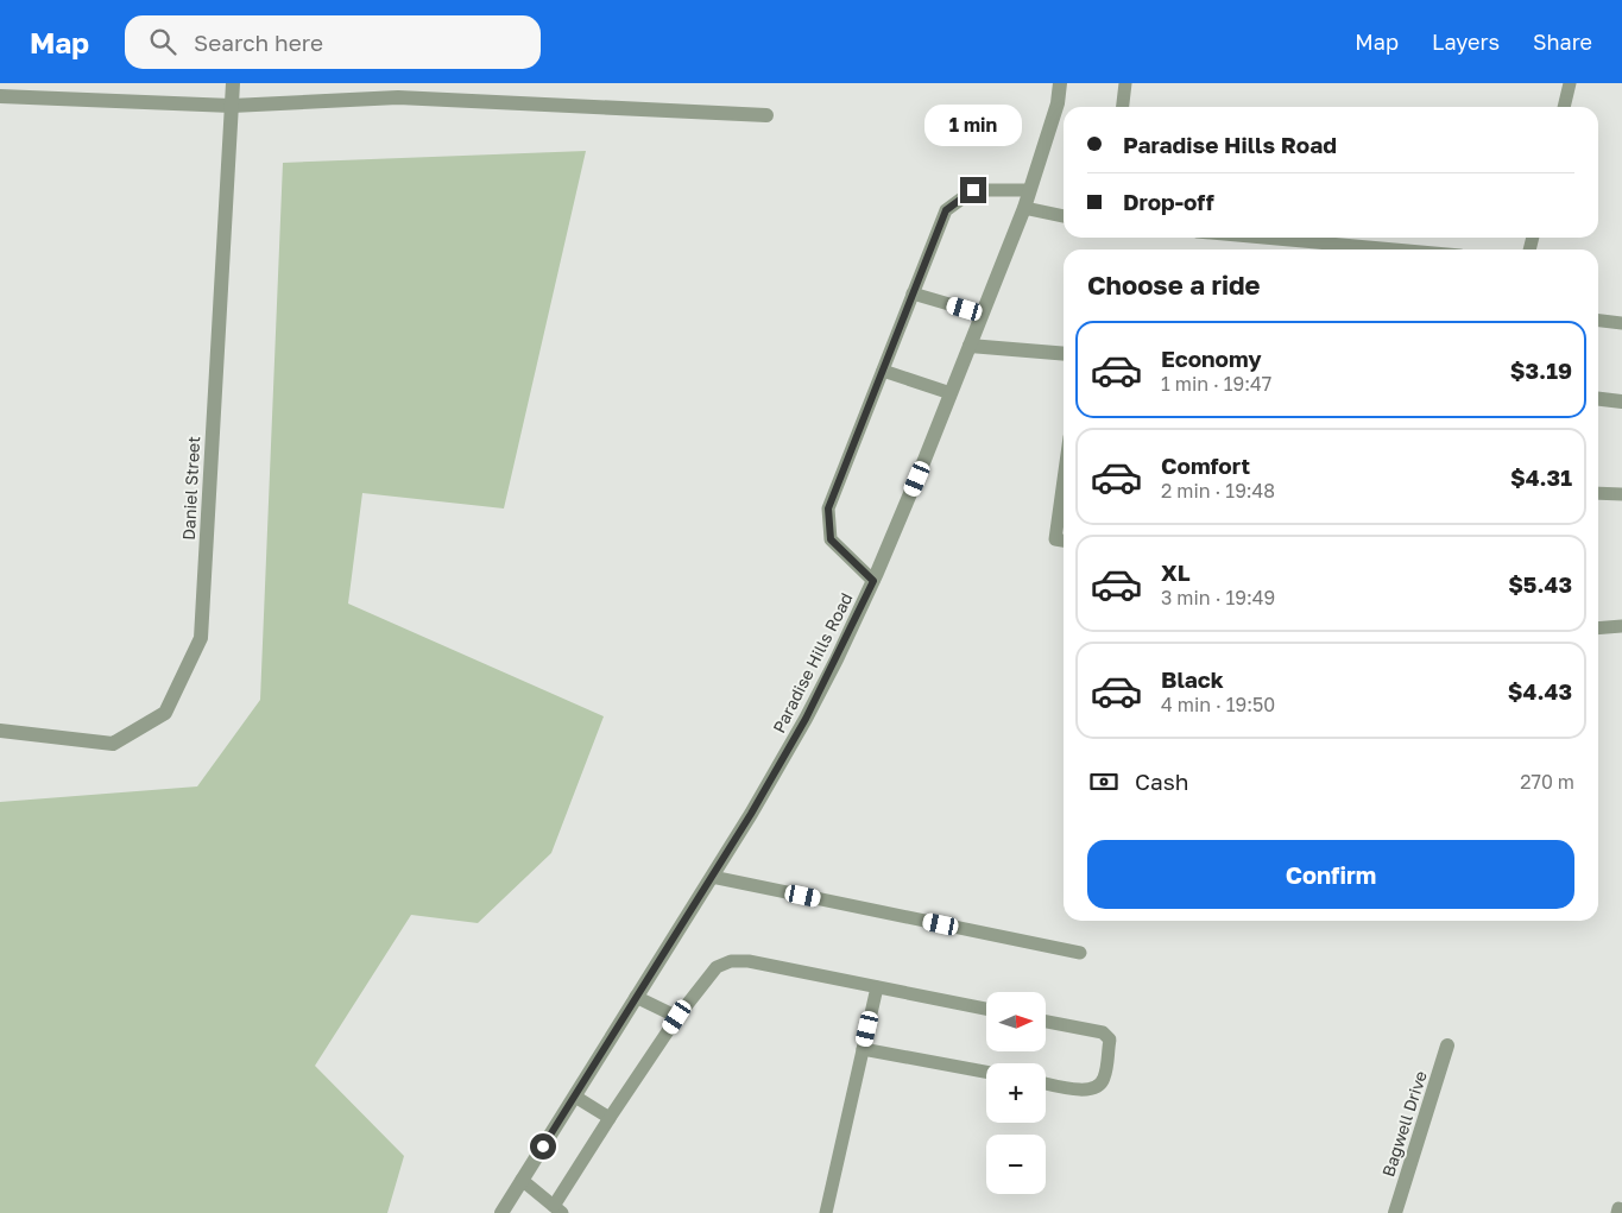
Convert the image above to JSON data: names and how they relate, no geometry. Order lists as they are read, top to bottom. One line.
{"streets":{"street":["Daniel Street","Paradise Hills Road","Bagwell Drive"]},"north":"right","page":{"header":"Map","search":"Search here","nav":["Map","Layers","Share"],"bubble":"1 min","banner":["Paradise Hills Road","Drop-off"],"heading":"Choose a ride","list":[{"name":"Economy","note":"1 min · 19:47","value":"$3.19"},{"name":"Comfort","note":"2 min · 19:48","value":"$4.31"},{"name":"XL","note":"3 min · 19:49","value":"$5.43"},{"name":"Black","note":"4 min · 19:50","value":"$4.43"}],"pay":["Cash","270 m"],"buttons":"Confirm","map_buttons":["+","−"]}}
